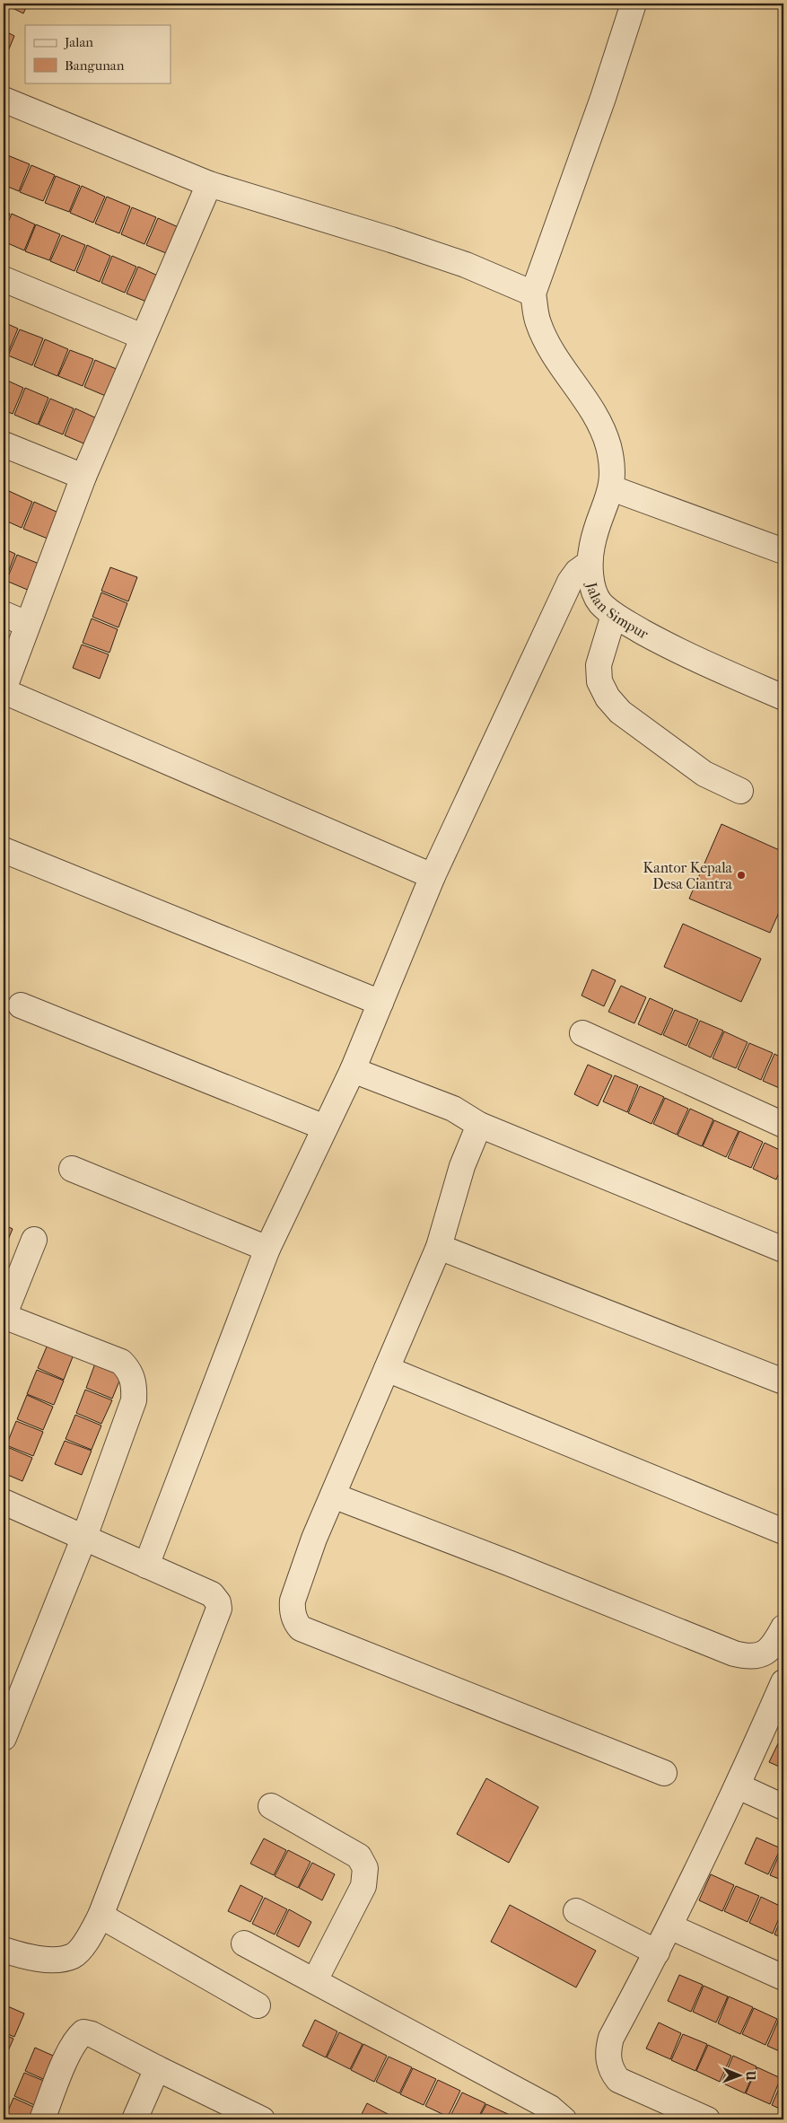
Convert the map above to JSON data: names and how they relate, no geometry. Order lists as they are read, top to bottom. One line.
{"streets":{"street":["Jalan Simpur"]},"places":["Kantor Kepala Desa Ciantra"],"legend":["Jalan","Bangunan"],"north":"right"}
